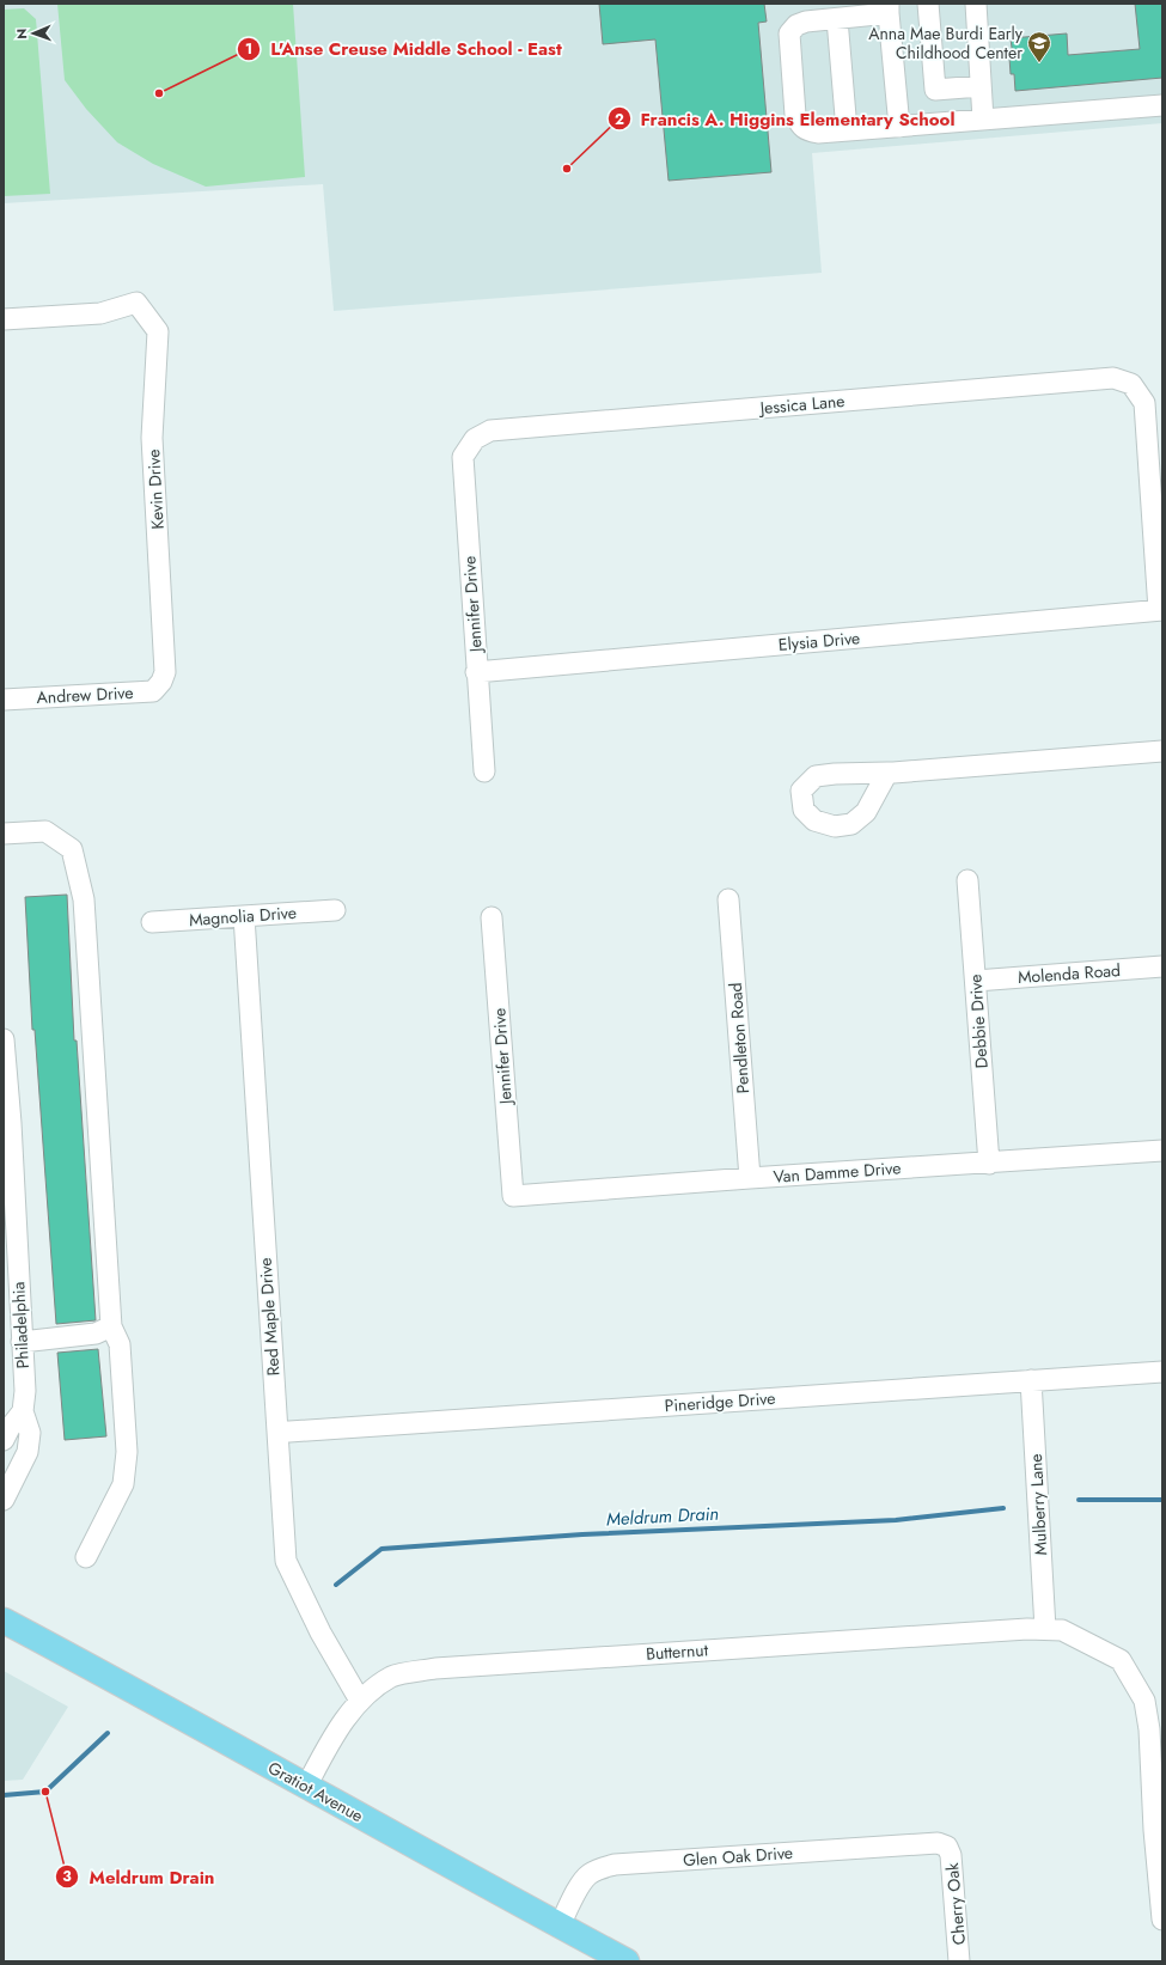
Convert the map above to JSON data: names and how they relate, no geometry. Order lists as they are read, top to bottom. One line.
{"streets":{"main road":["Gratiot Avenue"],"street":["Jessica Lane","Kevin Drive","Jennifer Drive","Elysia Drive","Andrew Drive","Magnolia Drive","Molenda Road","Debbie Drive","Pendleton Road","Van Damme Drive","Red Maple Drive","Philadelphia","Pineridge Drive","Mulberry Lane","Butternut","Glen Oak Drive","Cherry Oak"]},"crossings":[["Jessica Lane","Jennifer Drive"],["Jessica Lane","Elysia Drive"],["Kevin Drive","Andrew Drive"],["Jennifer Drive","Elysia Drive"],["Jennifer Drive","Van Damme Drive"],["Magnolia Drive","Red Maple Drive"],["Molenda Road","Debbie Drive"],["Debbie Drive","Van Damme Drive"],["Pendleton Road","Van Damme Drive"],["Red Maple Drive","Pineridge Drive"],["Red Maple Drive","Butternut"],["Pineridge Drive","Mulberry Lane"],["Mulberry Lane","Butternut"],["Butternut","Gratiot Avenue"],["Gratiot Avenue","Glen Oak Drive"],["Glen Oak Drive","Cherry Oak"]],"water":["Meldrum Drain"],"places":{"school or university":["Anna Mae Burdi Early Childhood Center"],"other":["L'Anse Creuse Middle School - East","Francis A. Higgins Elementary School","Meldrum Drain"]},"north":"left"}
